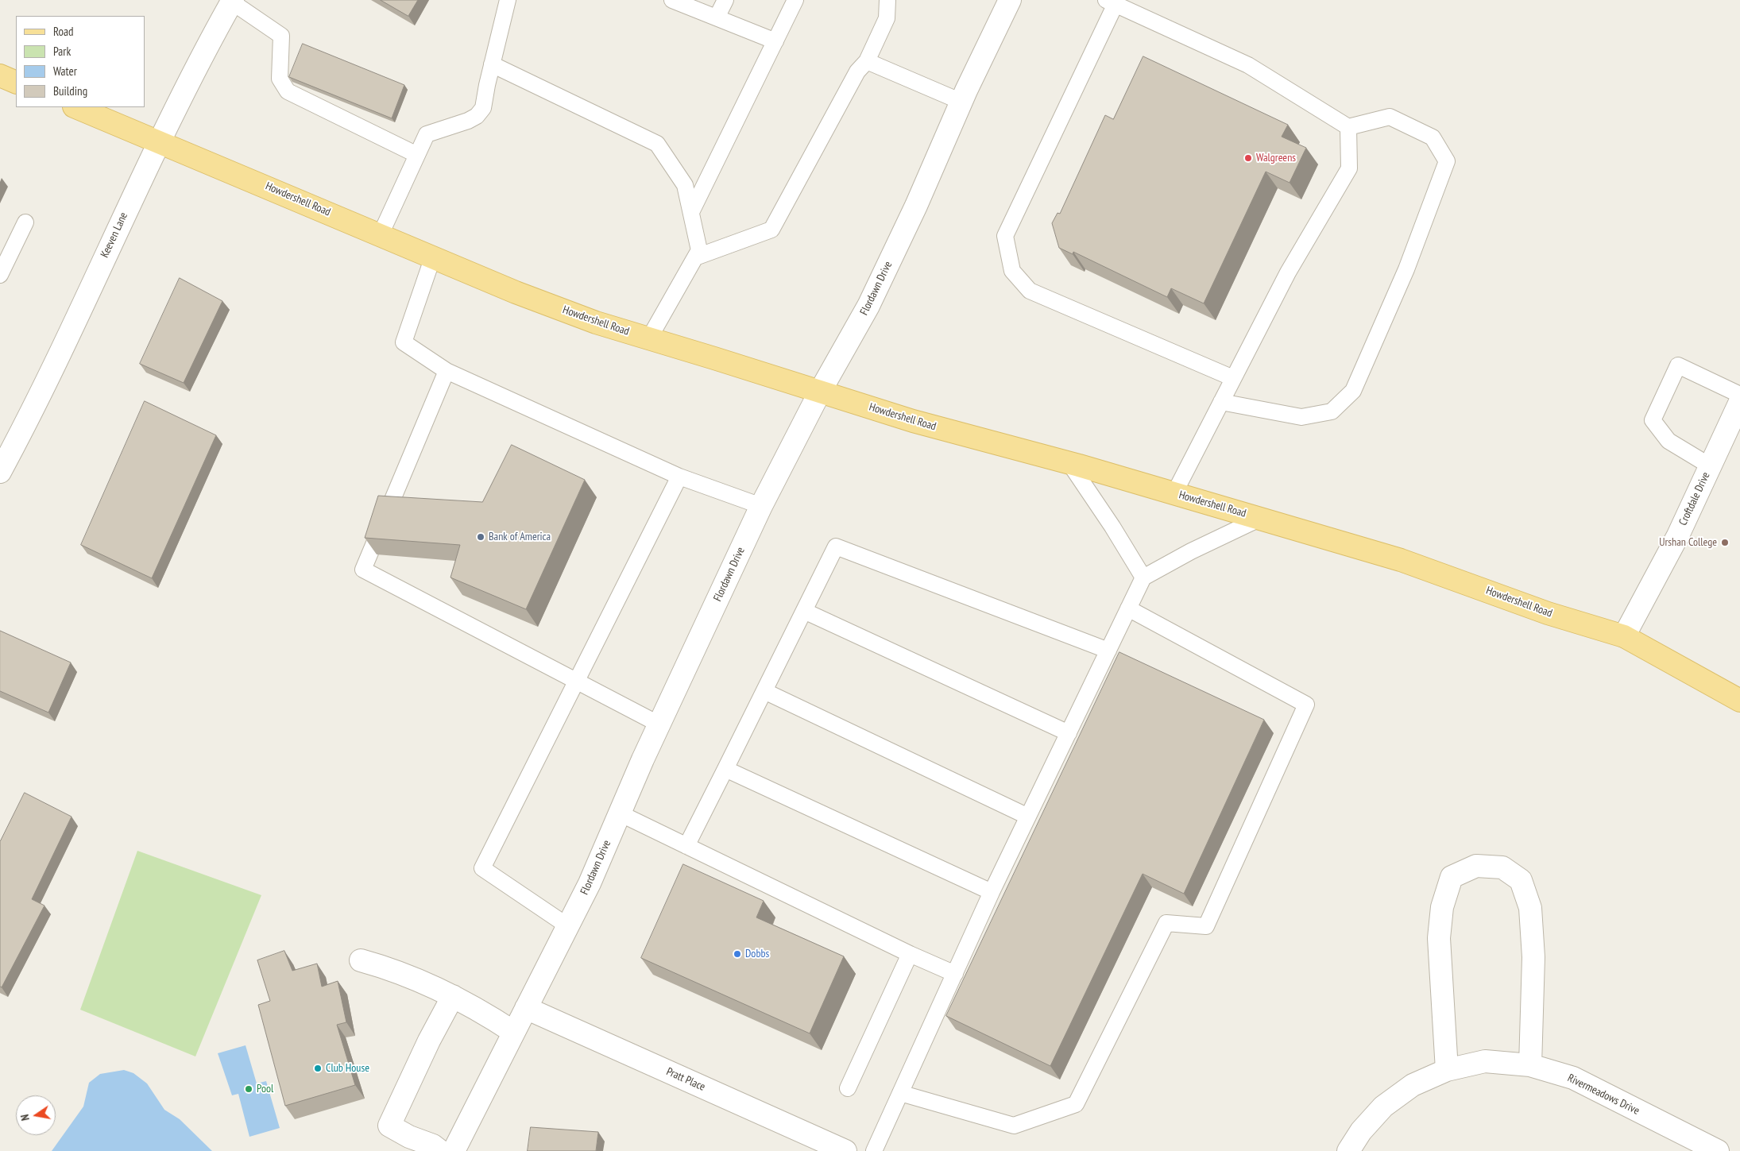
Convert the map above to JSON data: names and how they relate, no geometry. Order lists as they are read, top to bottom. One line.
{"streets":{"main road":["Howdershell Road"],"street":["Keeven Lane","Flordawn Drive","Croftdale Drive","Pratt Place","Rivermeadows Drive"]},"crossings":[["Howdershell Road","Keeven Lane"],["Howdershell Road","Flordawn Drive"],["Howdershell Road","Croftdale Drive"],["Flordawn Drive","Pratt Place"]],"places":["Walgreens","Bank of America","Urshan College","Dobbs","Club House","Pool"],"legend":["Road","Park","Water","Building"],"north":"left"}
